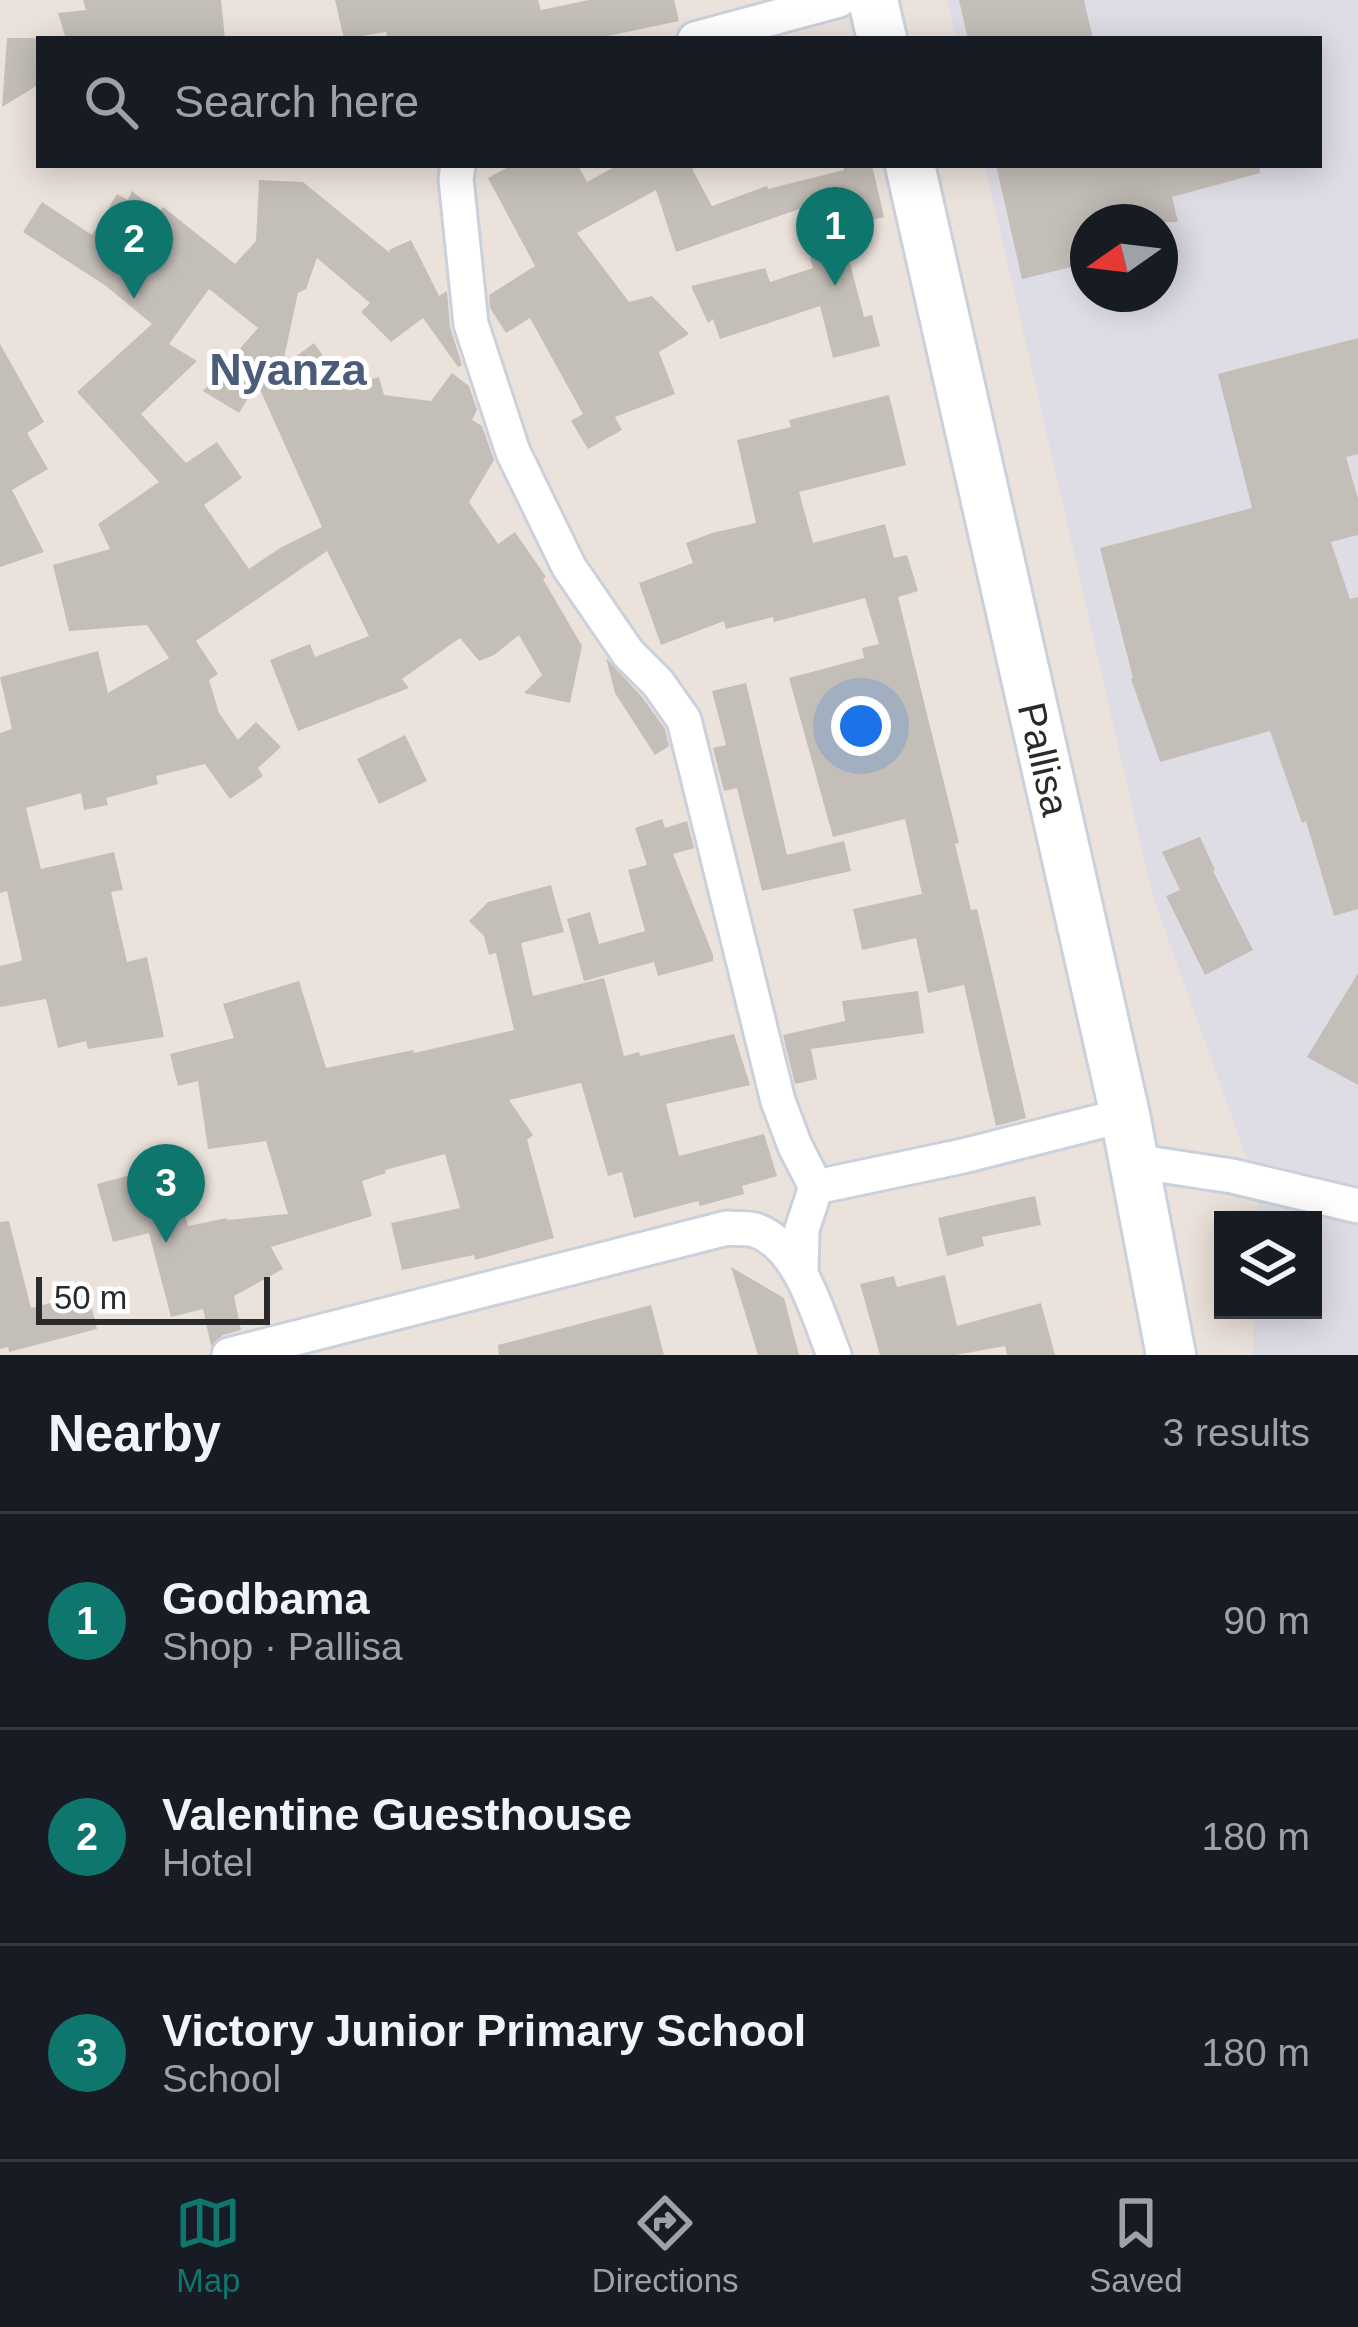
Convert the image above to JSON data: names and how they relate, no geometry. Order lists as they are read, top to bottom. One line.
{"streets":{"main road":["Pallisa"]},"districts":["Nyanza"],"scale_bar":"50 m","north":"left","page":{"search":"Search here","pins":["1","2","3"],"scale":"50 m","heading":["Nearby","3 results"],"list":[{"mark":"1","name":"Godbama","note":"Shop · Pallisa","value":"90 m"},{"mark":"2","name":"Valentine Guesthouse","note":"Hotel","value":"180 m"},{"mark":"3","name":"Victory Junior Primary School","note":"School","value":"180 m"}],"nav":["Map","Directions","Saved"]}}
